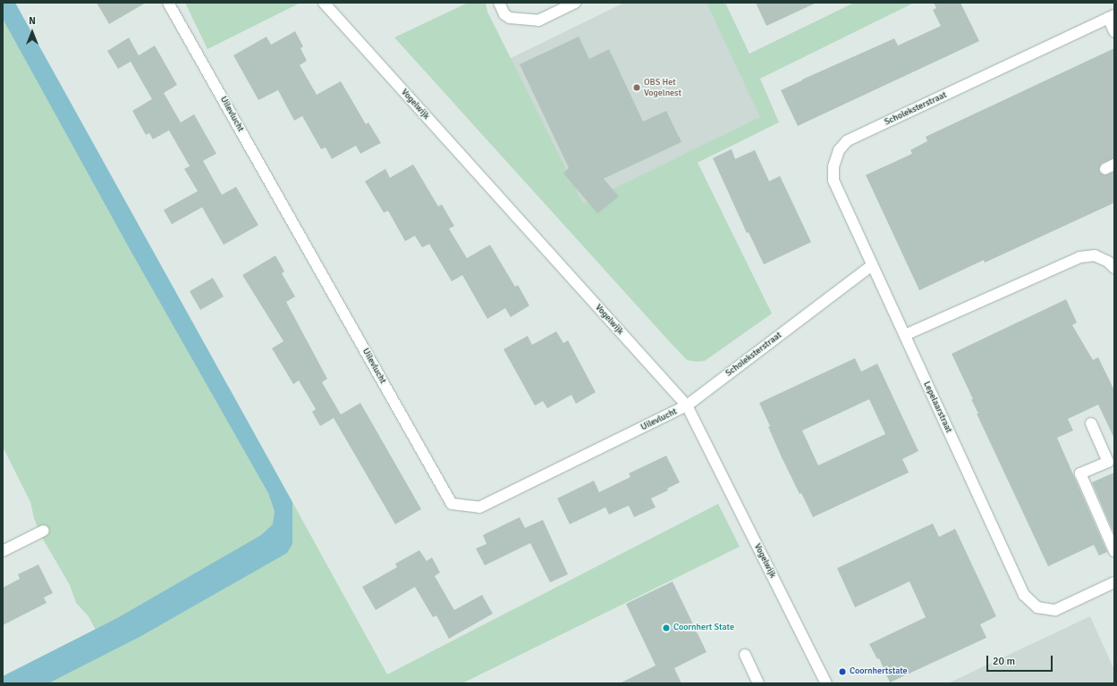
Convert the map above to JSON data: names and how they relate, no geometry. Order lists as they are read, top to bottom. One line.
{"streets":{"street":["Vogelwijk","Scholeksterstraat","Uilevlucht","Lepelaarstraat"]},"crossings":[["Vogelwijk","Scholeksterstraat"],["Vogelwijk","Uilevlucht"],["Scholeksterstraat","Uilevlucht"],["Scholeksterstraat","Lepelaarstraat"]],"places":["OBS Het Vogelnest","Coornhert State","Coornhertstate"],"scale_bar":"20 m","north":"top"}
